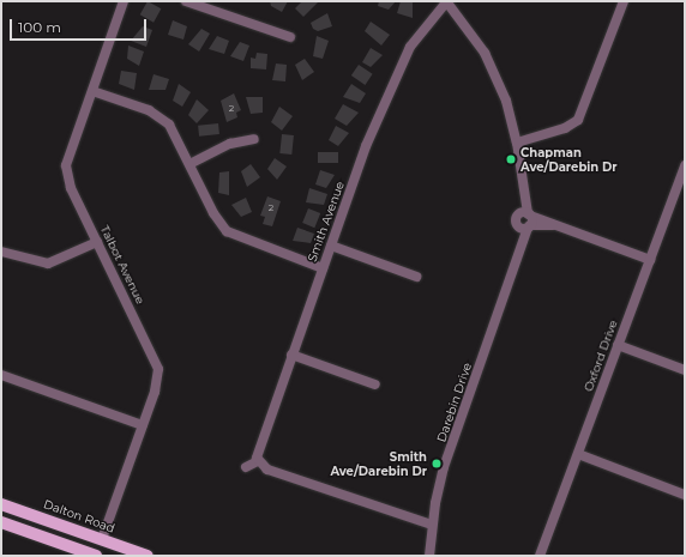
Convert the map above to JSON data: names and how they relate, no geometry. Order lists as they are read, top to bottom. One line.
{"streets":{"main road":["Dalton Road"],"street":["Smith Avenue","Talbot Avenue","Oxford Drive","Darebin Drive"]},"crossings":[["Talbot Avenue","Dalton Road"]],"places":["Chapman Ave/Darebin Dr","Smith Ave/Darebin Dr"],"house_numbers":["2","2"],"scale_bar":"100 m"}
